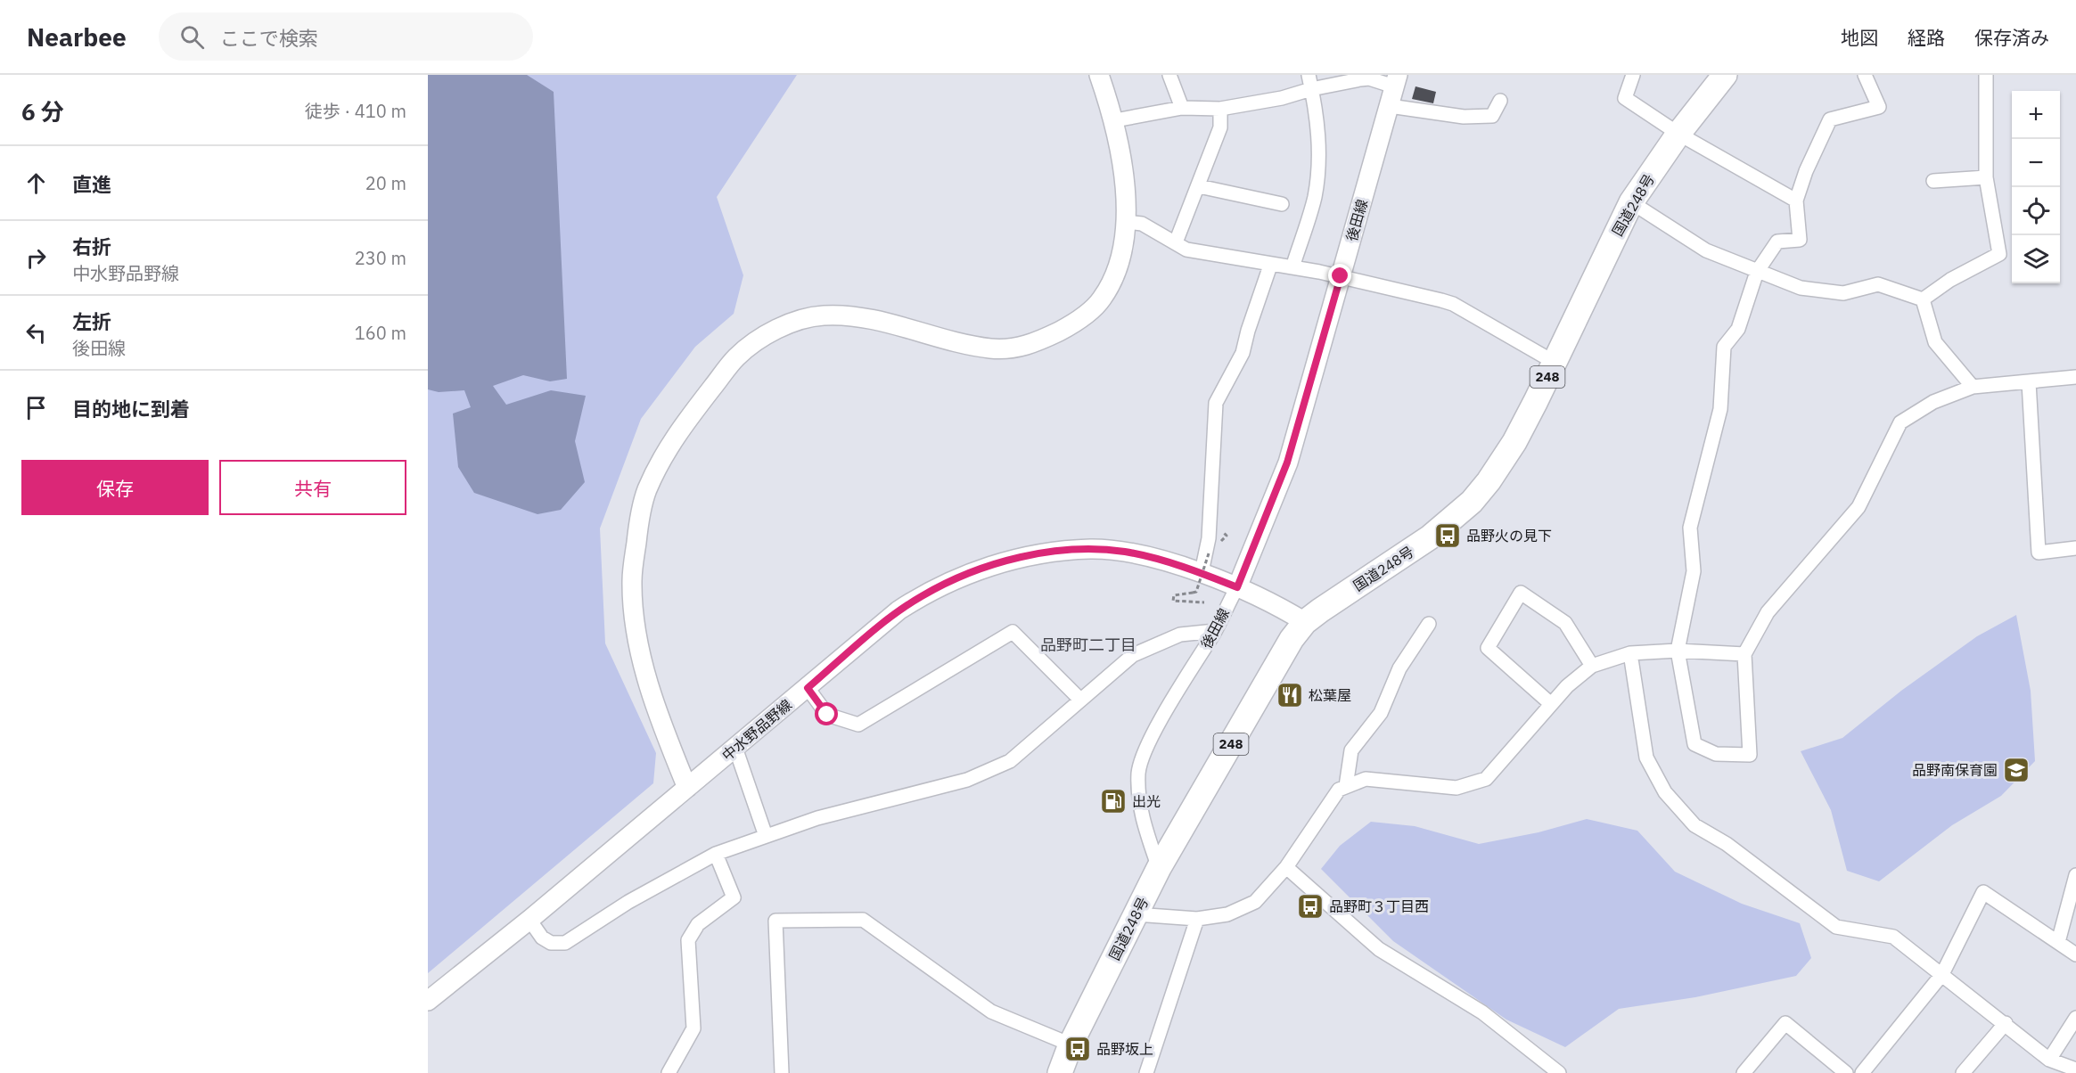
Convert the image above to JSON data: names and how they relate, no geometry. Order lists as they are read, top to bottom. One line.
{"streets":{"highway":["国道248号","248"],"street":["後田線","中水野品野線"]},"crossings":[["国道248号","後田線"],["国道248号","中水野品野線"],["後田線","中水野品野線"]],"districts":["品野町二丁目"],"places":{"bus stop":["品野火の見下","品野町３丁目西","品野坂上"],"restaurant":["松葉屋"],"school or university":["品野南保育園"],"fuel station":["出光"]},"page":{"header":"Nearbee","search":"ここで検索","nav":["地図","経路","保存済み"],"heading":["6 分","徒歩 · 410 m"],"map_buttons":["+","−"],"list":[["直進","20 m"],["右折","中水野品野線","230 m"],["左折","後田線","160 m"],"目的地に到着"],"buttons":["保存","共有"]}}
